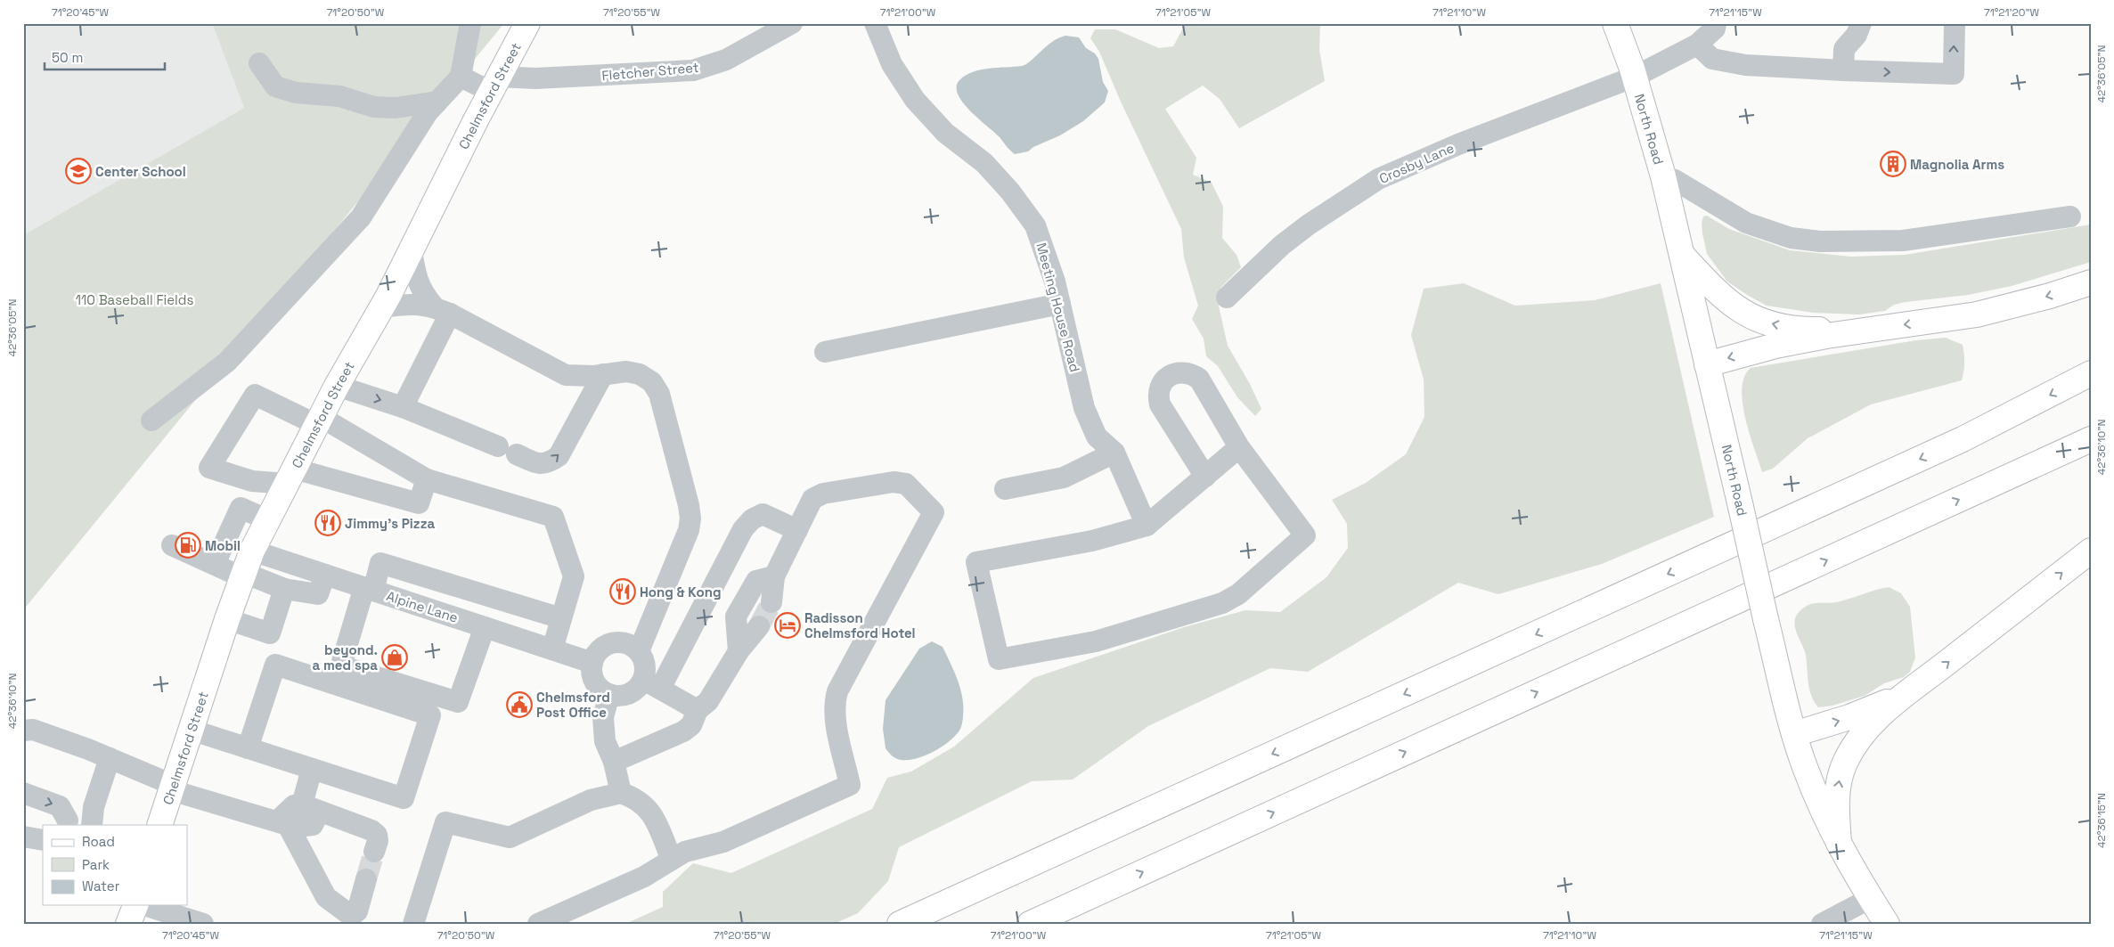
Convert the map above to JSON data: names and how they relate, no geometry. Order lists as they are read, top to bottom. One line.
{"streets":{"main road":["Chelmsford Street","North Road"],"street":["Fletcher Street","Crosby Lane","Meeting House Road","Alpine Lane"]},"crossings":[["Fletcher Street","Chelmsford Street"],["Chelmsford Street","Alpine Lane"],["North Road","Crosby Lane"]],"parks":["110 Baseball Fields"],"places":{"building":["Magnolia Arms"],"school or university":["Center School"],"restaurant":["Jimmy's Pizza","Hong & Kong"],"fuel station":["Mobil"],"hotel":["Radisson Chelmsford Hotel"],"shop":["beyond. a med spa"],"public building":["Chelmsford Post Office"]},"legend":["Road","Park","Water"],"scale_bar":"50 m","coordinates":["71°20'45\"W","71°20'50\"W","71°20'55\"W","71°21'00\"W","71°21'05\"W","71°21'10\"W","71°21'15\"W","71°21'20\"W","42°36'05\"N","42°36'10\"N","42°36'15\"N"]}
